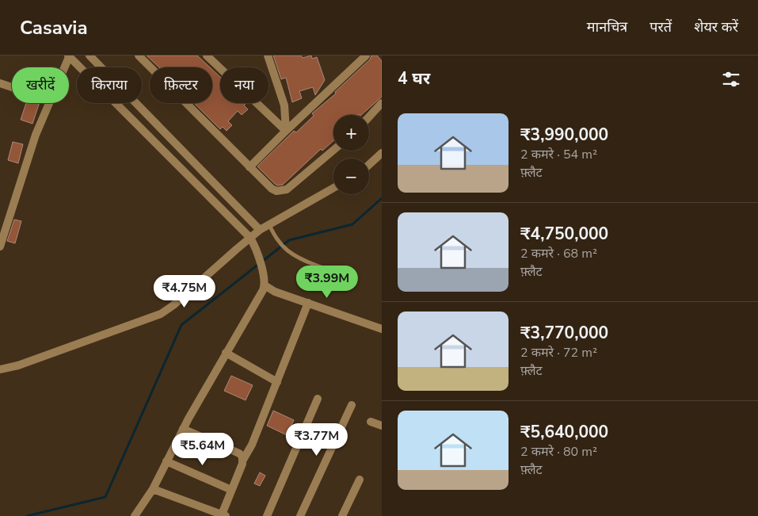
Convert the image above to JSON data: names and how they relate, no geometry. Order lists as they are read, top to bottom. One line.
{"page":{"header":"Casavia","nav":["मानचित्र","परतें","शेयर करें"],"heading":"4 घर","chip":["खरीदें","किराया","फ़िल्टर","नया"],"list":[{"name":"₹3,990,000","note":"2 कमरे · 54 m² · फ़्लैट"},{"name":"₹4,750,000","note":"2 कमरे · 68 m² · फ़्लैट"},{"name":"₹3,770,000","note":"2 कमरे · 72 m² · फ़्लैट"},{"name":"₹5,640,000","note":"2 कमरे · 80 m² · फ़्लैट"}],"map_buttons":["+","−"],"price":["₹3.99M","₹4.75M","₹3.77M","₹5.64M"]}}
